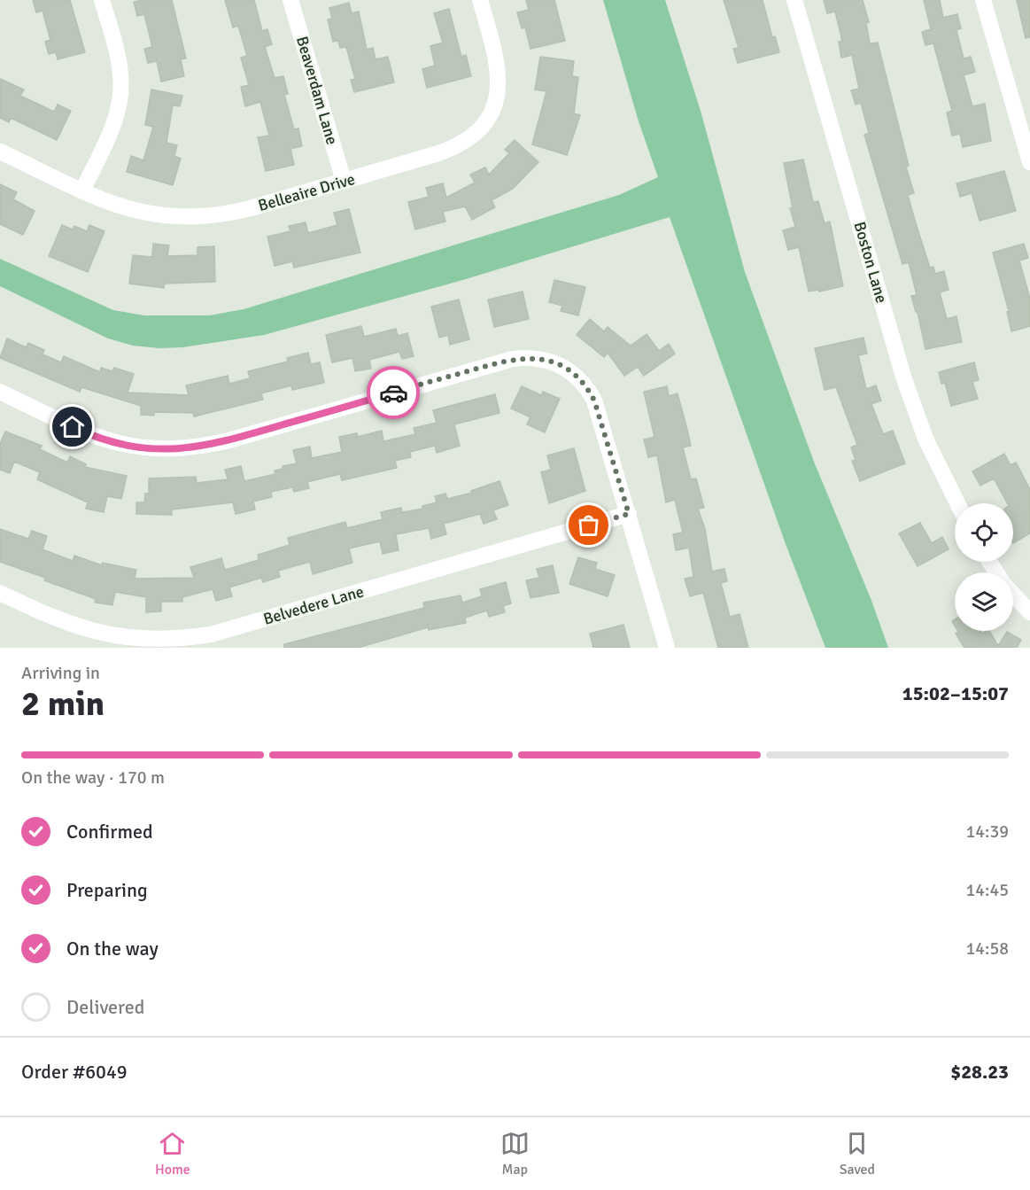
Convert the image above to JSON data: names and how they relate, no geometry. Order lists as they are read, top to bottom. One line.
{"streets":{"street":["Beaverdam Lane","Belleaire Drive","Boston Lane","Belvedere Lane"]},"crossings":[["Beaverdam Lane","Belleaire Drive"]],"page":{"heading":["2 min","Arriving in","15:02–15:07"],"panel":["Order #6049","$28.23"],"bar":"On the way · 170 m","list":[["Confirmed","14:39"],["Preparing","14:45"],["On the way","14:58"],"Delivered"],"tabs":["Home","Map","Saved"]}}
